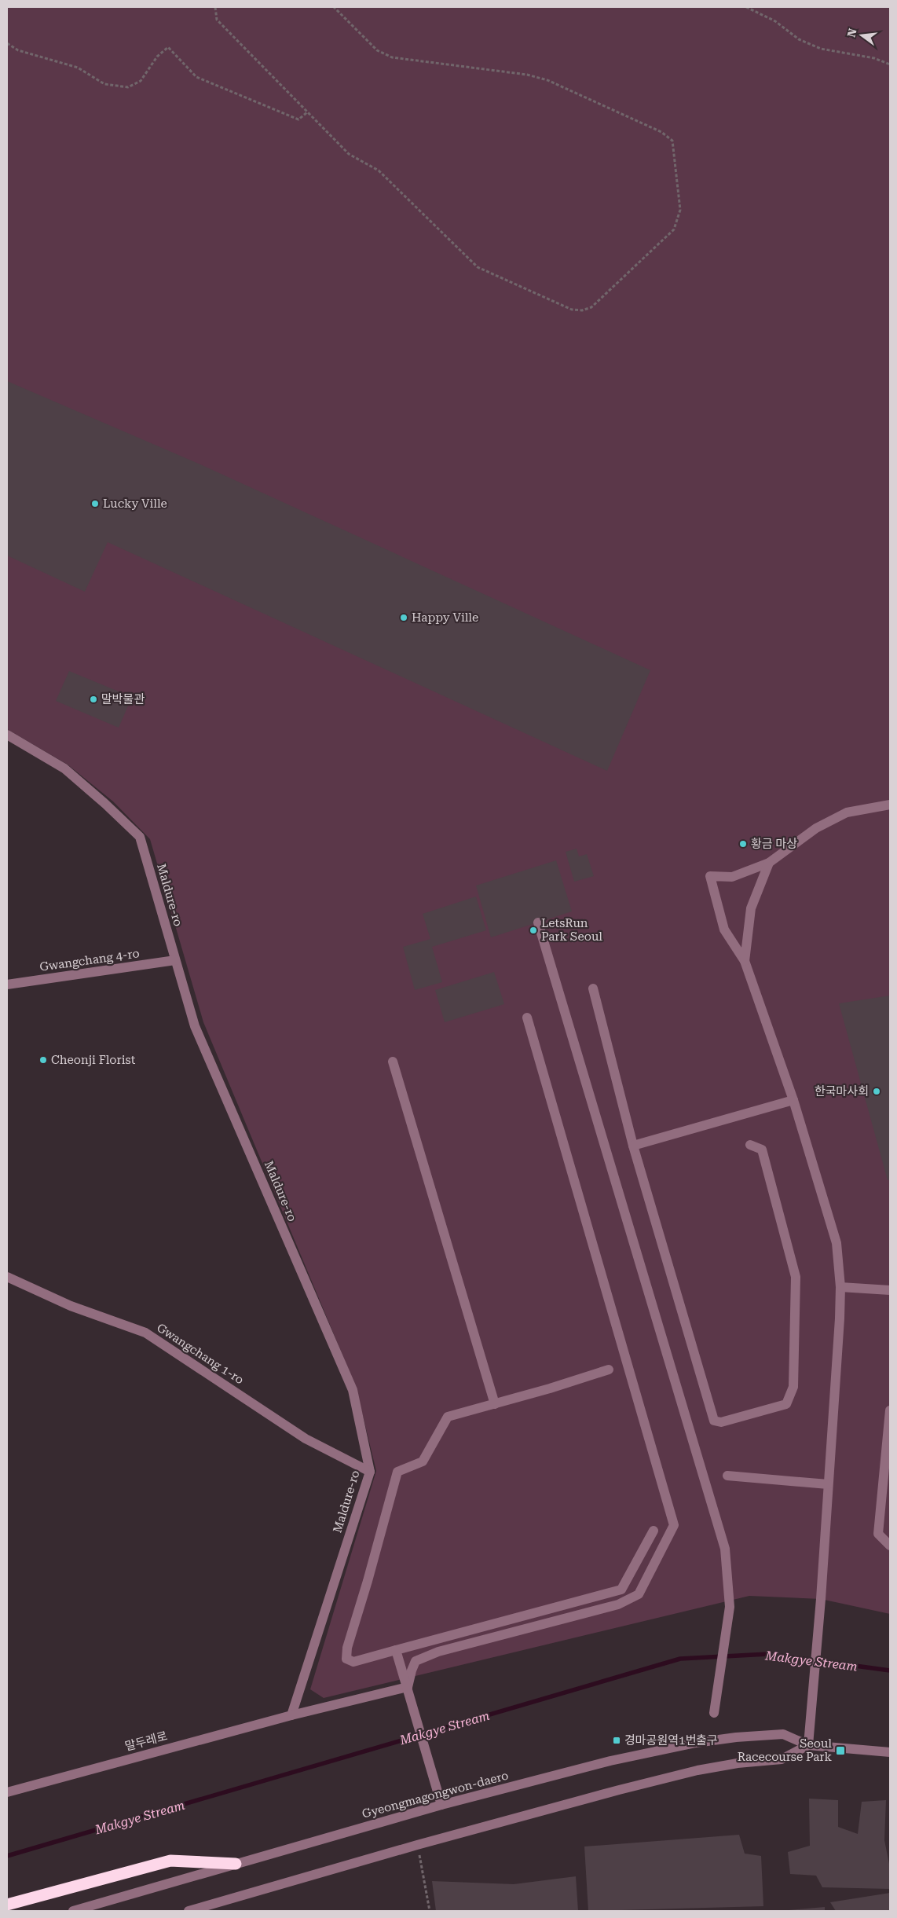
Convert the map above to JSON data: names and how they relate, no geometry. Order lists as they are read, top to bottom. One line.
{"streets":{"street":["Maldure-ro","Gwangchang 4-ro","Gwangchang 1-ro","말두레로","Gyeongmagongwon-daero"]},"crossings":[["Maldure-ro","Gwangchang 4-ro"],["Maldure-ro","Gwangchang 1-ro"],["Maldure-ro","말두레로"]],"water":["Makgye Stream"],"places":{"other":["Lucky Ville","Happy Ville","말박물관","황금 마상","LetsRun Park Seoul","Cheonji Florist","한국마사회"],"transit":["경마공원역1번출구","Seoul Racecourse Park"]},"north":"left"}
